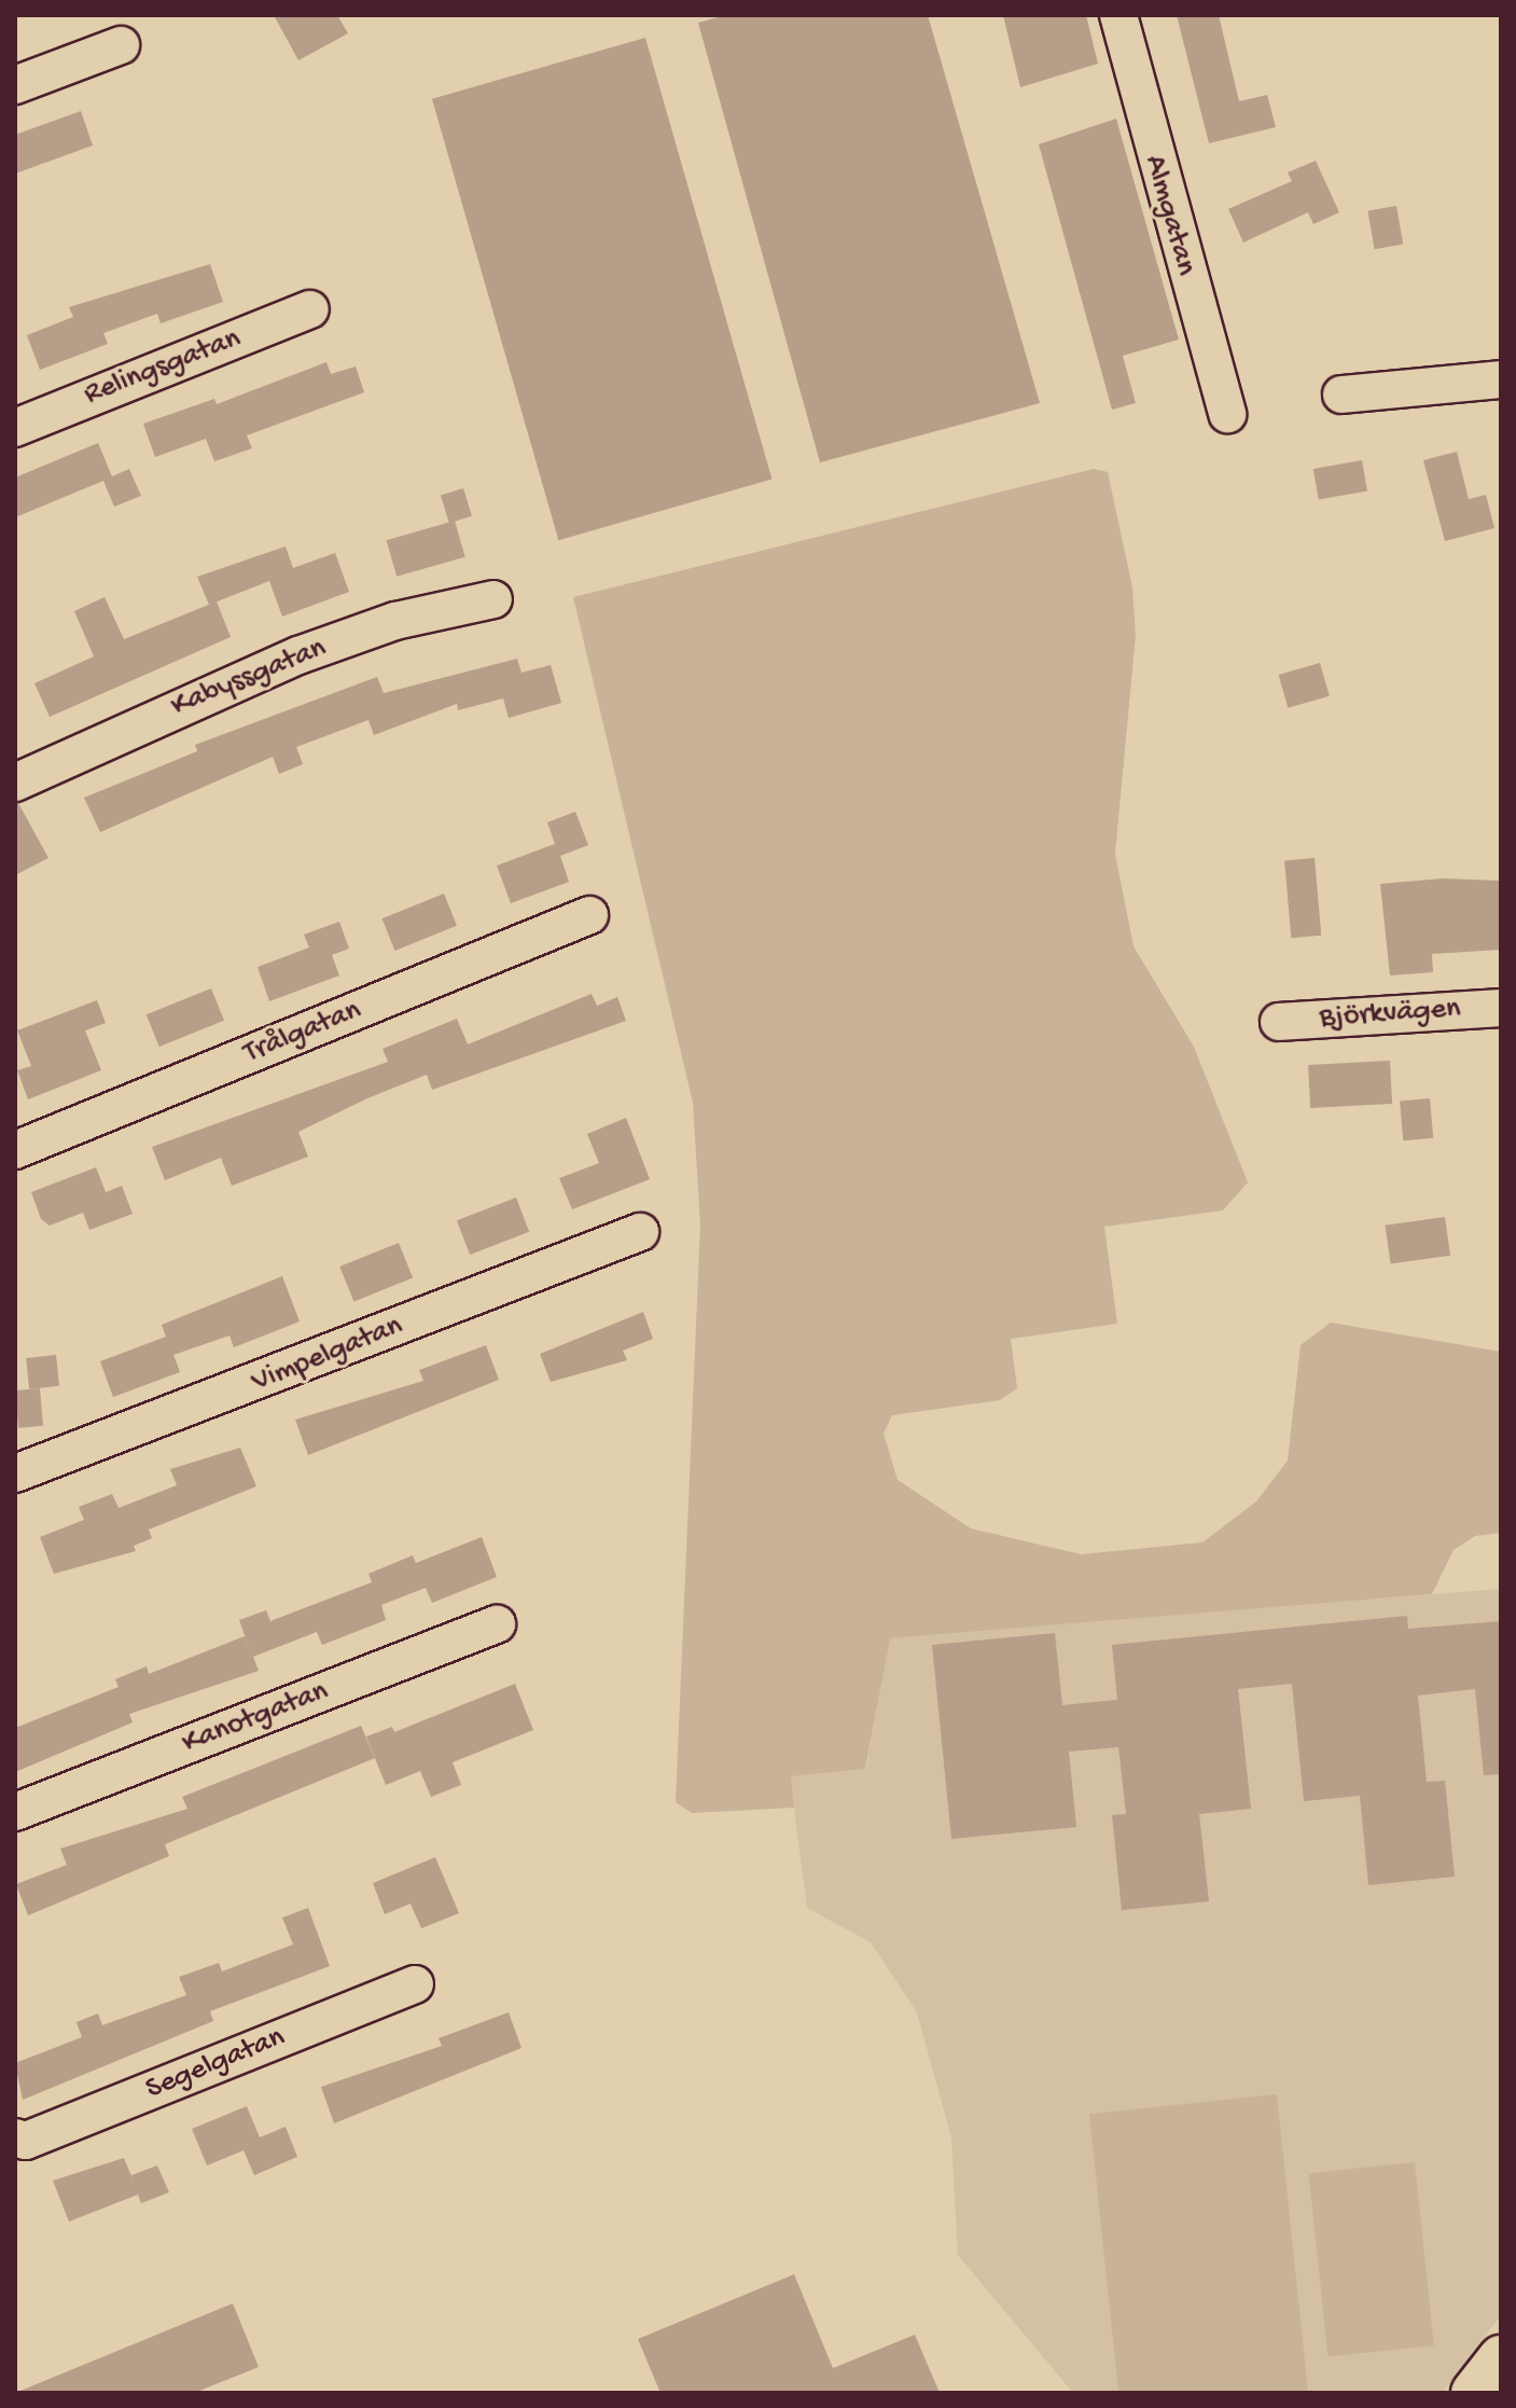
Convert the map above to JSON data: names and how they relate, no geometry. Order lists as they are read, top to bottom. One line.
{"streets":{"street":["Almgatan","Relingsgatan","Kabyssgatan","Björkvägen","Trålgatan","Vimpelgatan","Kanotgatan","Segelgatan"]}}
